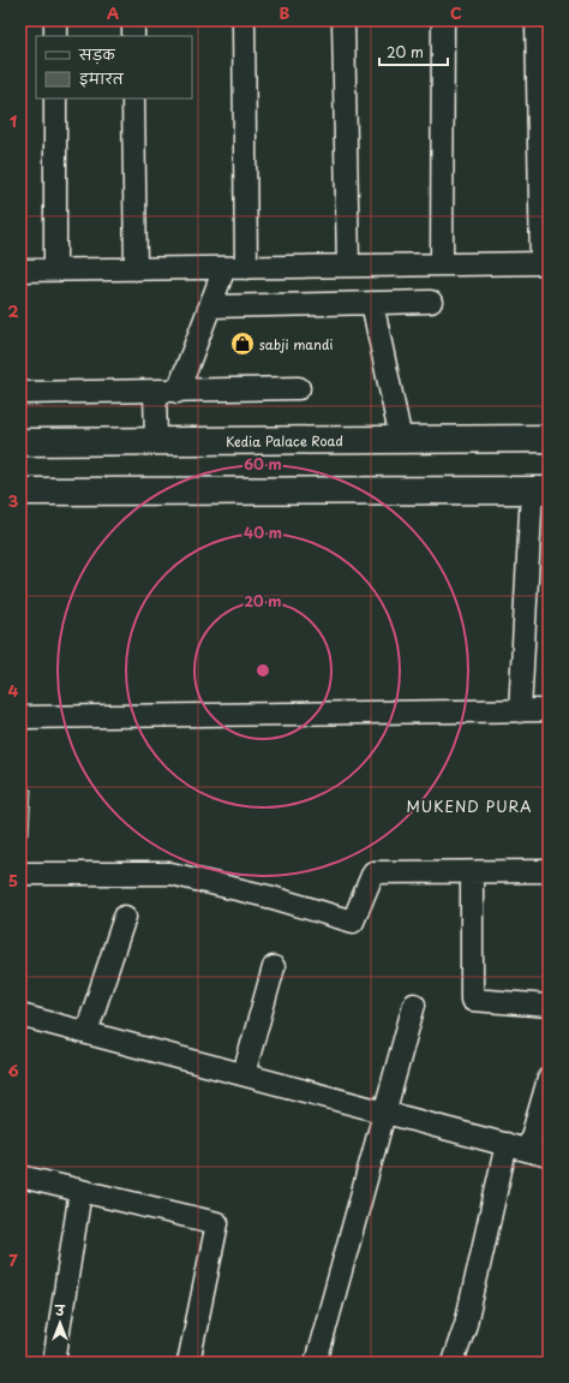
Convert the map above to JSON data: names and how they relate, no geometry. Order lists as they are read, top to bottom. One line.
{"streets":{"street":["Kedia Palace Road"]},"districts":["MUKEND PURA"],"places":{"shop":["sabji mandi"]},"legend":["सड़क","इमारत"],"scale_bar":"20 m","north":"top","grid":{"columns":["A","B","C"],"rows":["1","2","3","4","5","6","7"]},"rings":["60 m","40 m","20 m"]}
